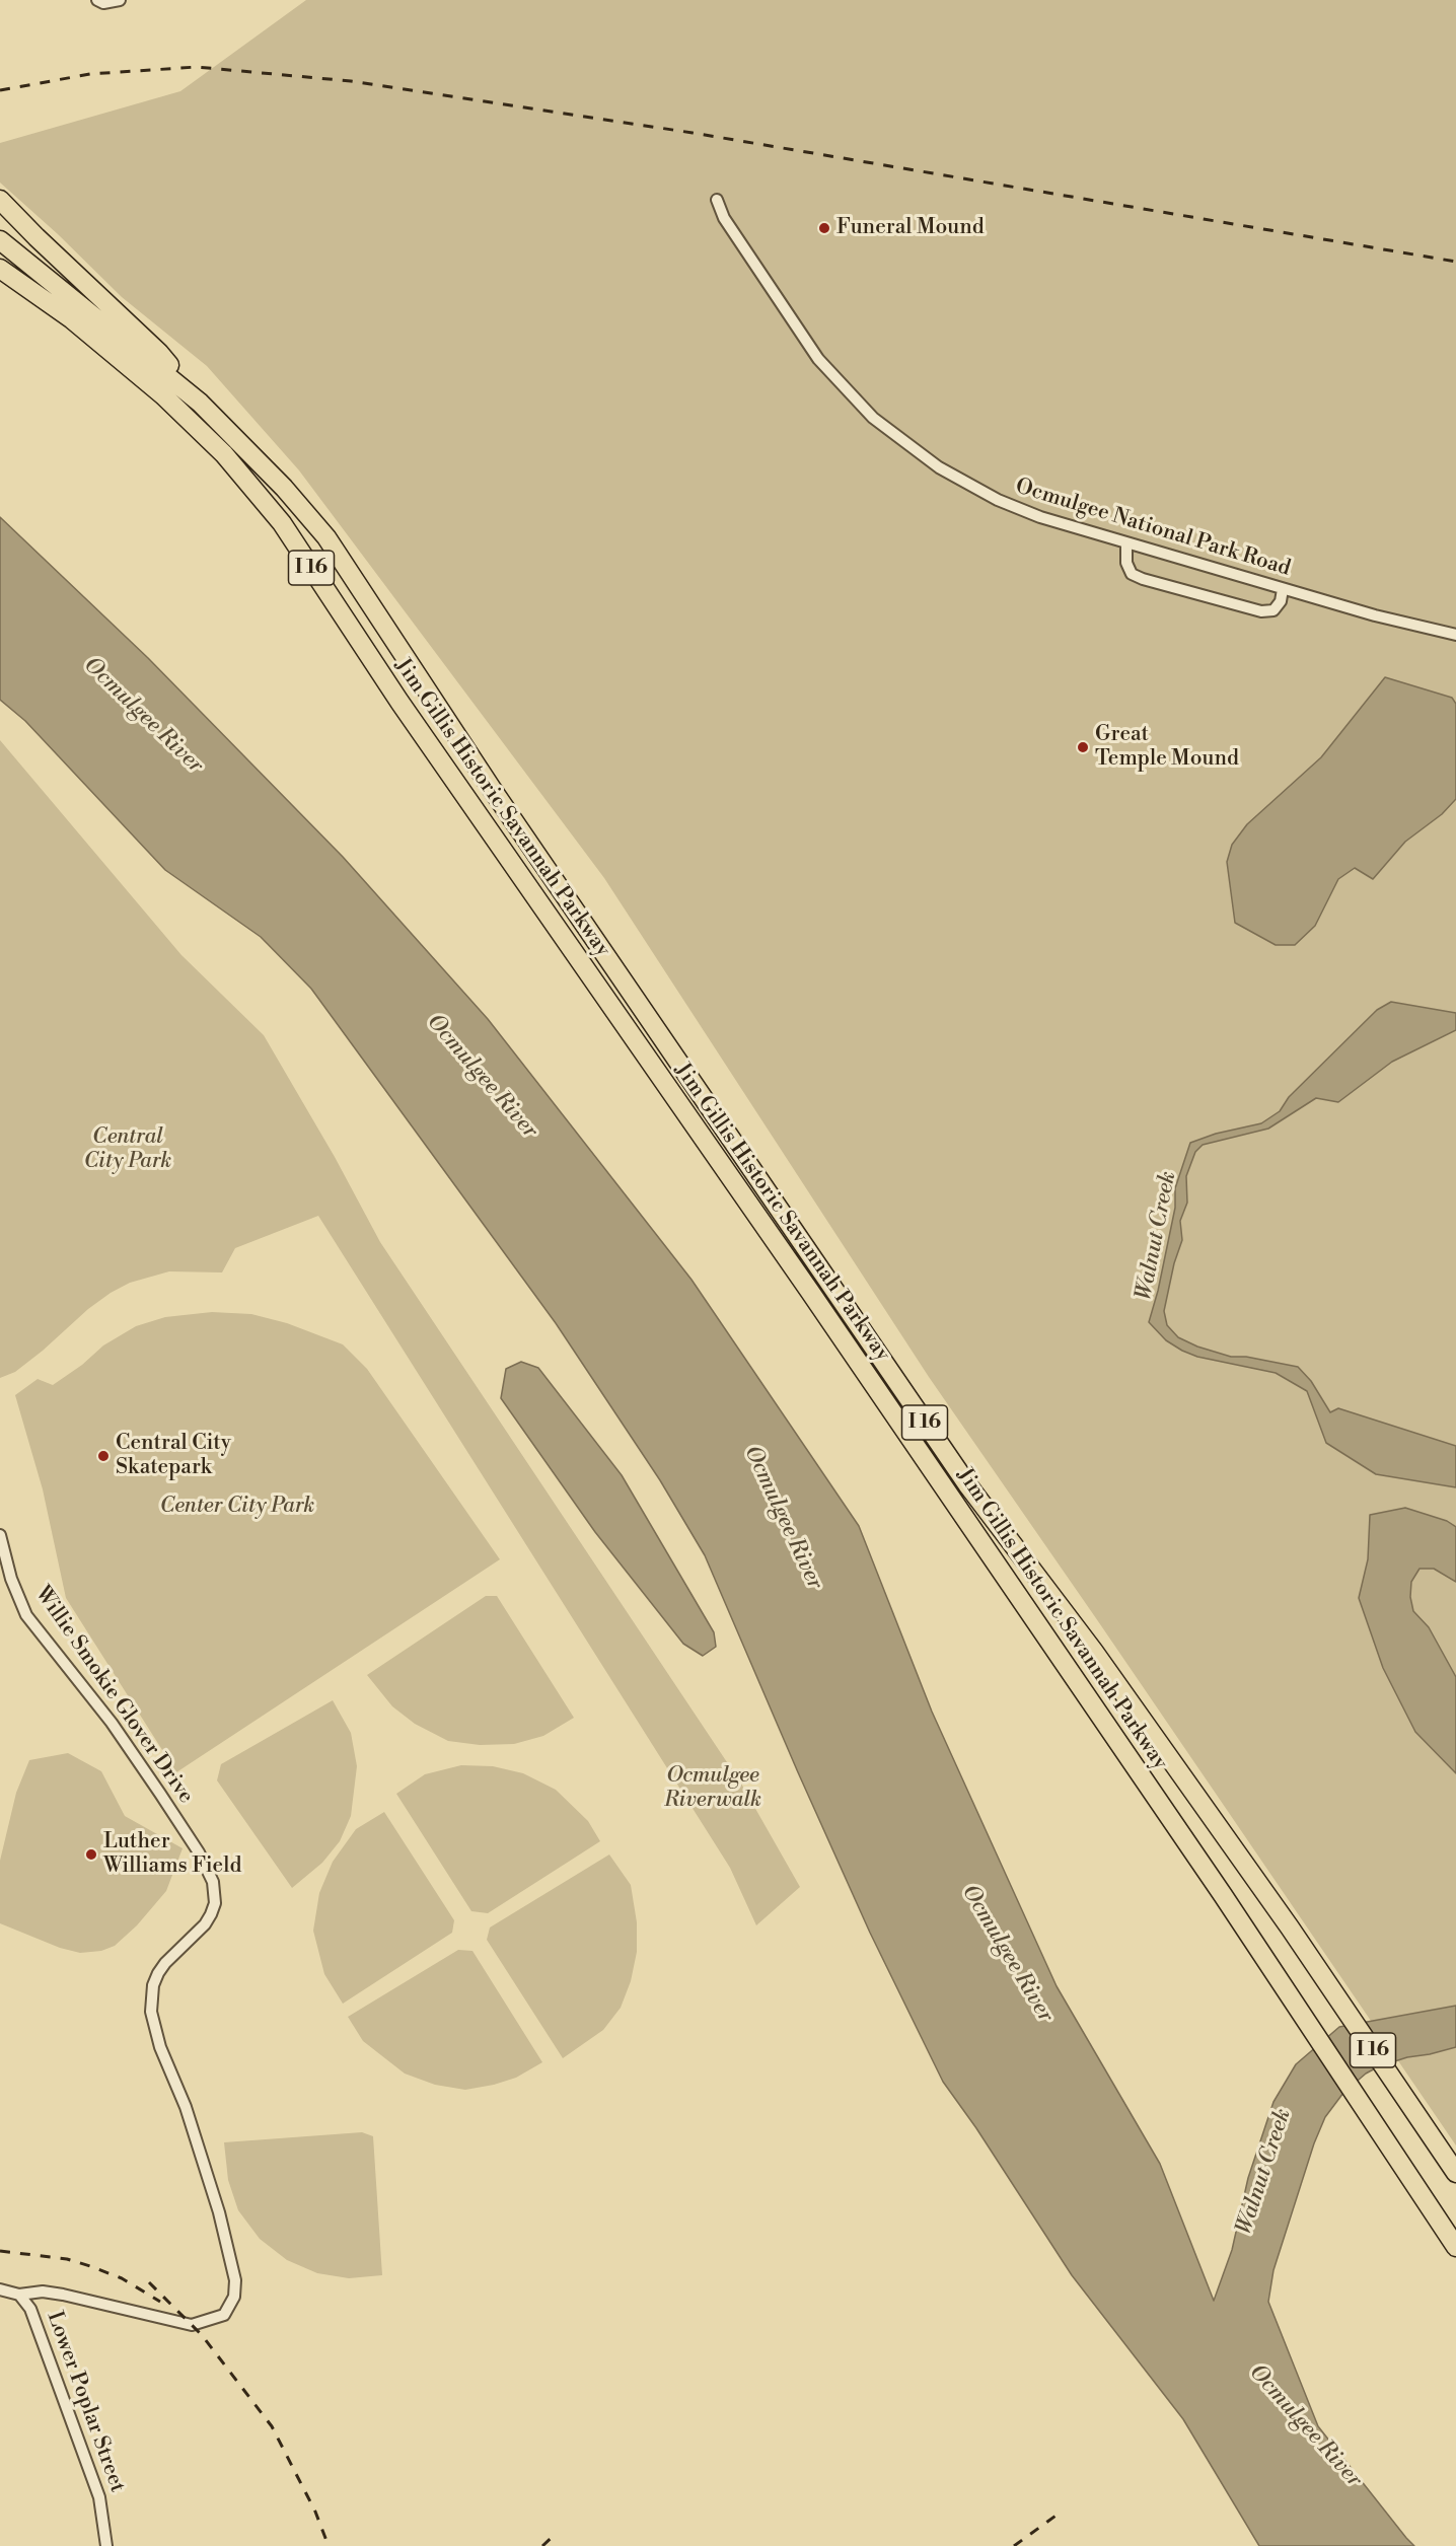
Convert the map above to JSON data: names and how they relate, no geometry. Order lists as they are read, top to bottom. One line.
{"streets":{"highway":["I 16","Jim Gillis Historic Savannah Parkway"],"street":["Ocmulgee National Park Road","Willie Smokie Glover Drive","Lower Poplar Street"]},"crossings":[["Willie Smokie Glover Drive","Lower Poplar Street"]],"water":["Ocmulgee River","Walnut Creek"],"parks":["Central City Park","Center City Park","Ocmulgee Riverwalk"],"places":["Funeral Mound","Great Temple Mound","Central City Skatepark","Luther Williams Field"]}
